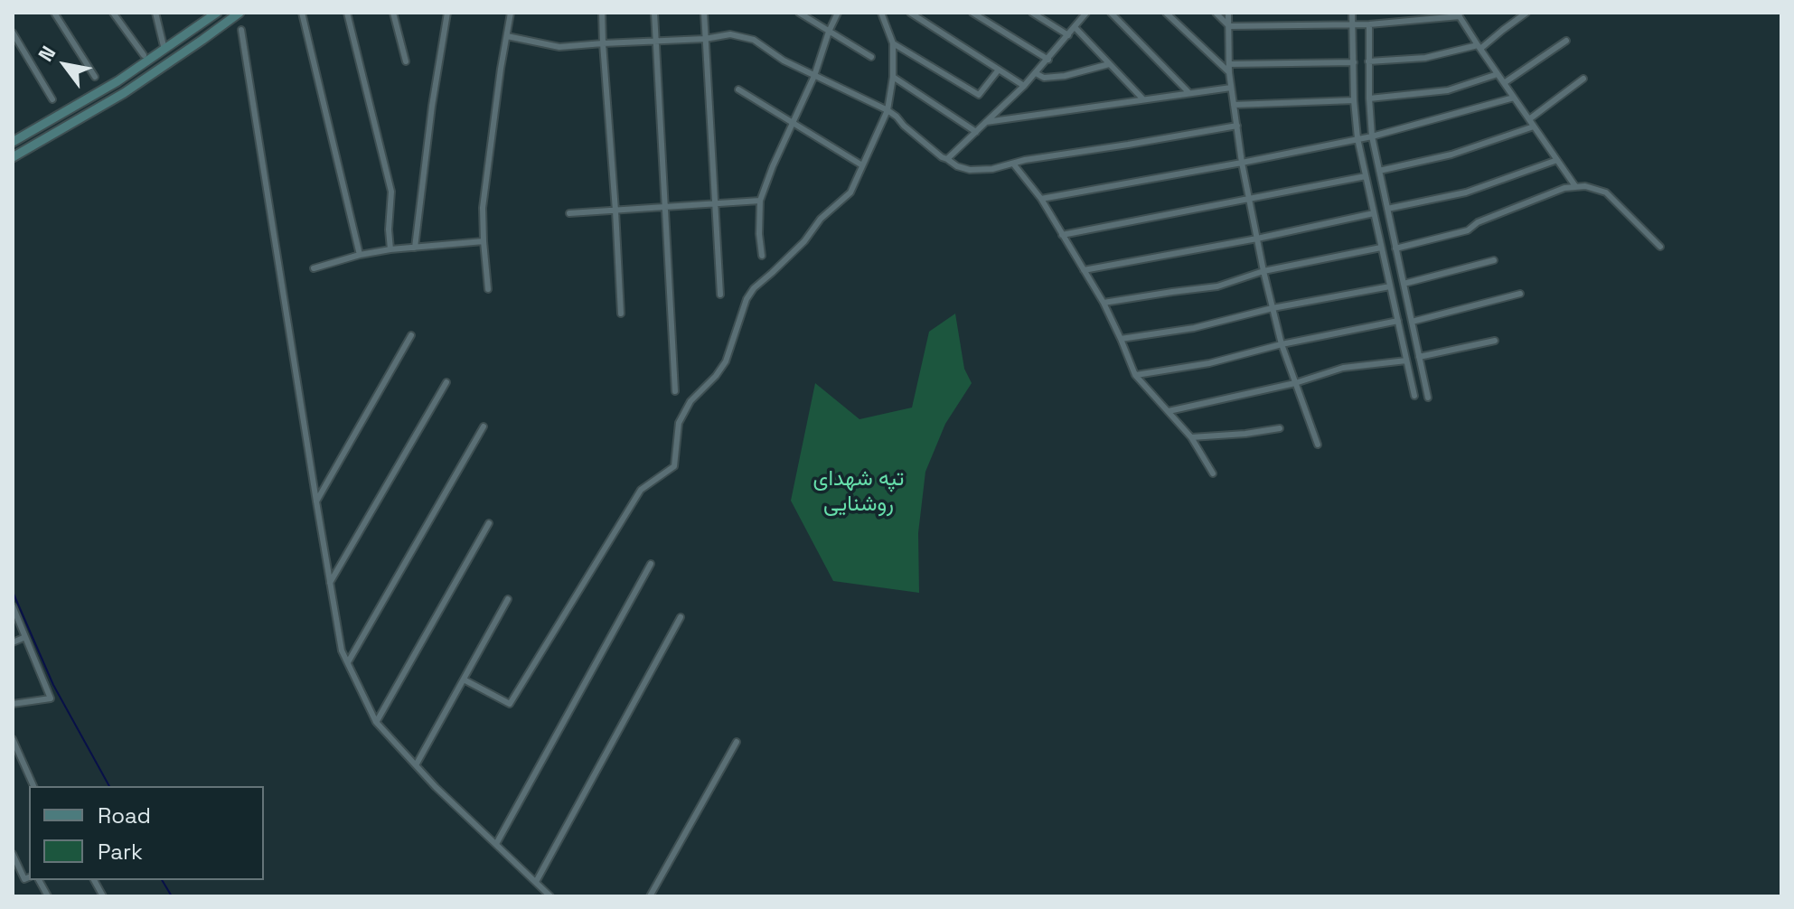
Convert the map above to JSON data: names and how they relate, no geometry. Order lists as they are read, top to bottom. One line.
{"parks":["تپه شهدای روشنایی"],"legend":["Road","Park"],"north":"top left"}
